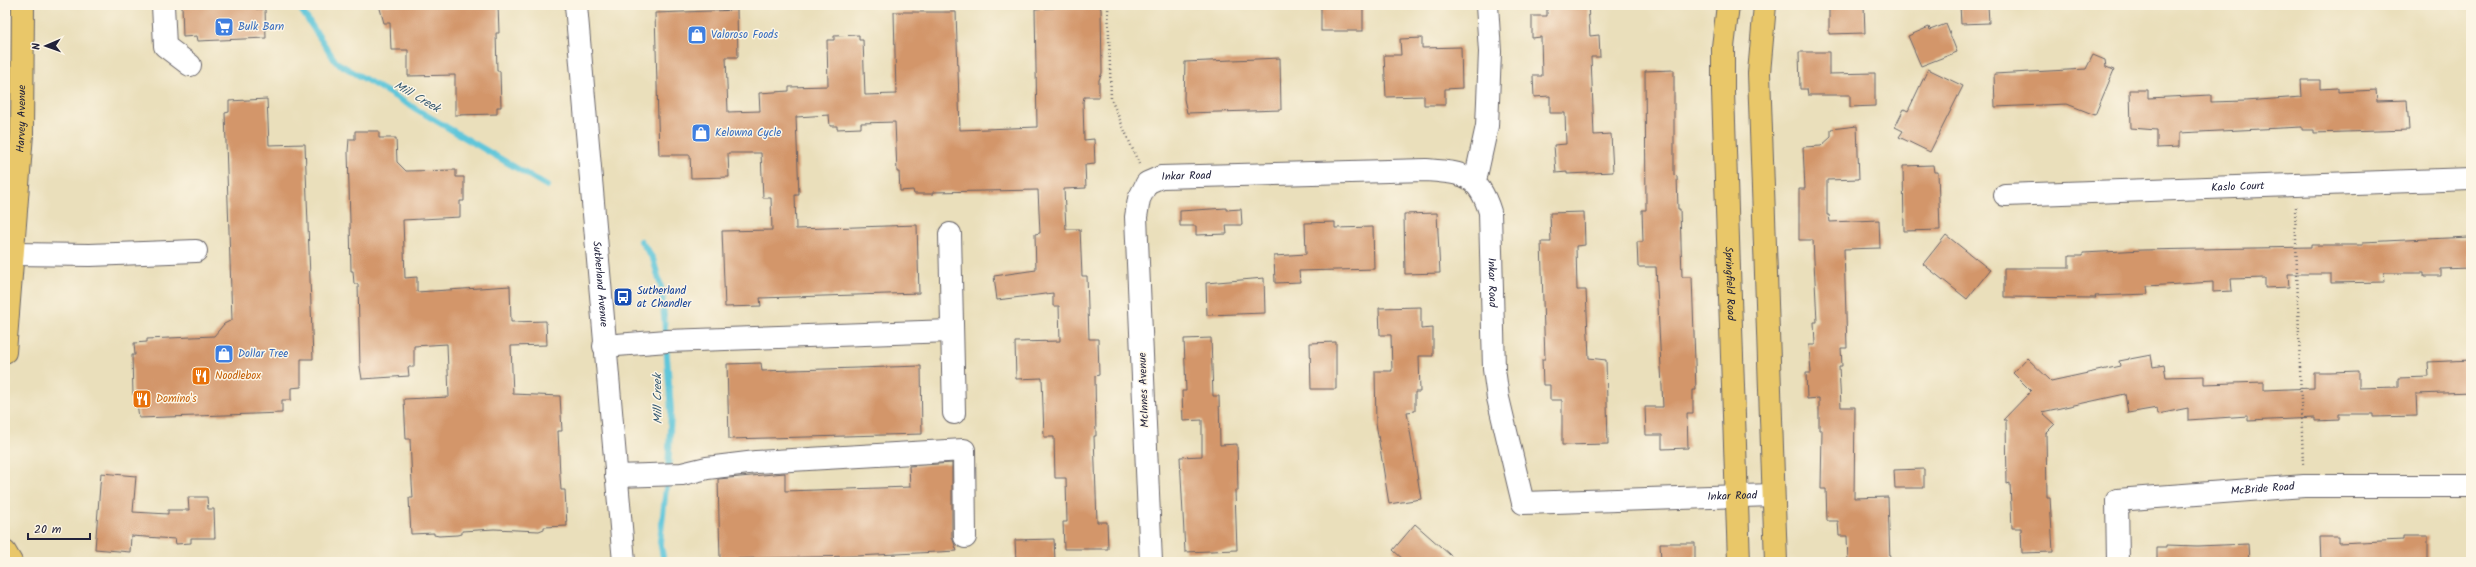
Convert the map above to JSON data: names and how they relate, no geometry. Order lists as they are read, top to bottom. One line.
{"streets":{"main road":["Harvey Avenue","Springfield Road"],"street":["Inkar Road","Kaslo Court","Sutherland Avenue","McInnes Avenue","McBride Road"]},"crossings":[["Inkar Road","Springfield Road"],["Inkar Road","McInnes Avenue"]],"water":["Mill Creek"],"places":{"supermarket":["Bulk Barn"],"shop":["Valoroso Foods","Kelowna Cycle","Dollar Tree"],"bus stop":["Sutherland at Chandler"],"restaurant":["Noodlebox","Domino's"]},"scale_bar":"20 m","north":"left"}
